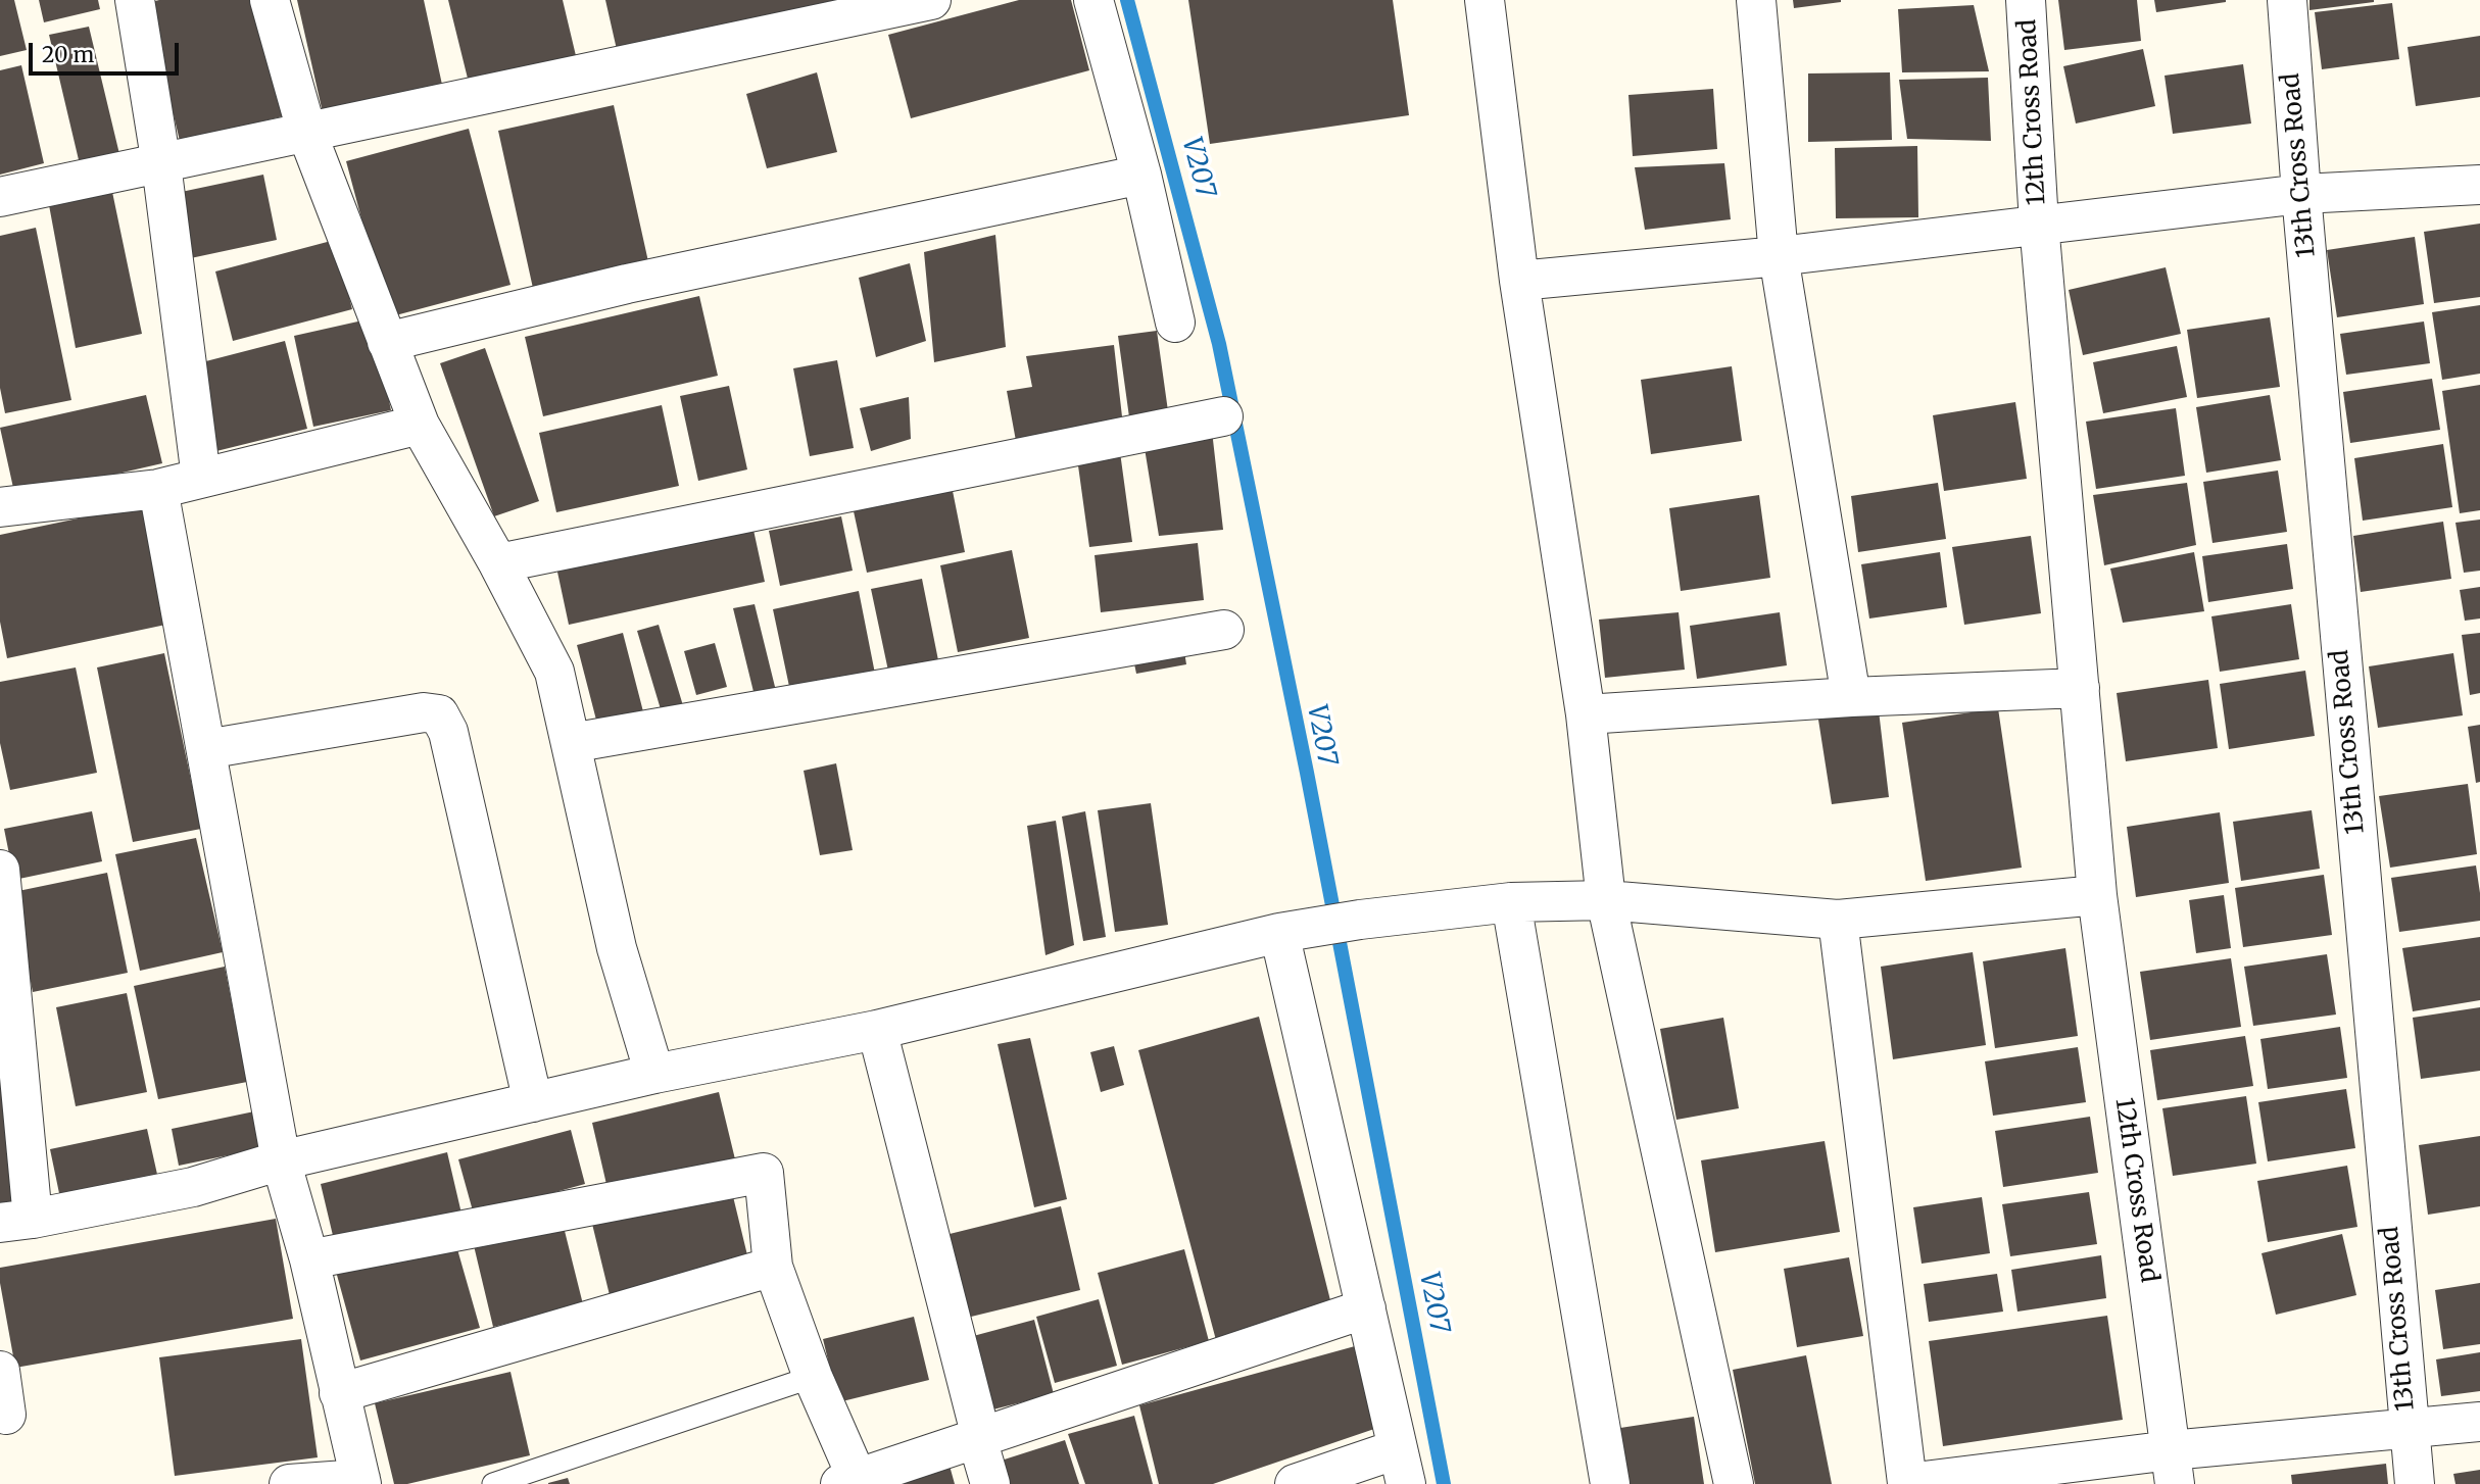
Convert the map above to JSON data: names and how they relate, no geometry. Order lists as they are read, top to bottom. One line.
{"streets":{"street":["12th Cross Road","13th Cross Road"]},"water":["V207"],"scale_bar":"20 m"}
